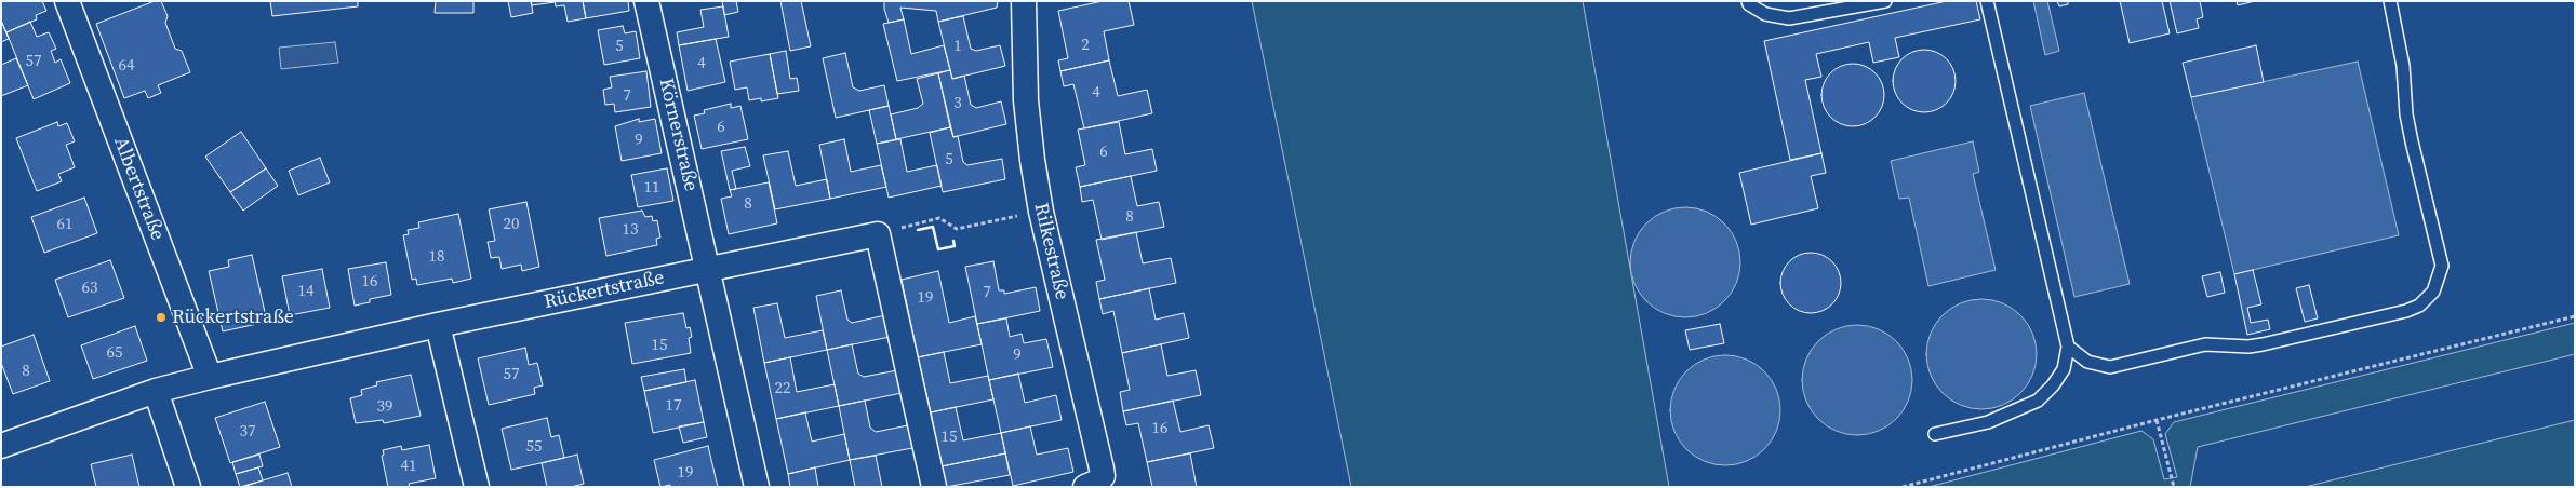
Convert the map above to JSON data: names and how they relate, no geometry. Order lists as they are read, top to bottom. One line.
{"streets":{"street":["Körnerstraße","Albertstraße","Rilkestraße","Rückertstraße"]},"crossings":[["Körnerstraße","Rückertstraße"],["Albertstraße","Rückertstraße"]],"places":["Rückertstraße"],"house_numbers":["2","5","1","57","4","64","4","7","3","6","9","6","5","11","8","8","61","20","13","18","16","63","14","7","19","15","65","9","8","57","22","17","39","16","37","15","55","41","19"]}
